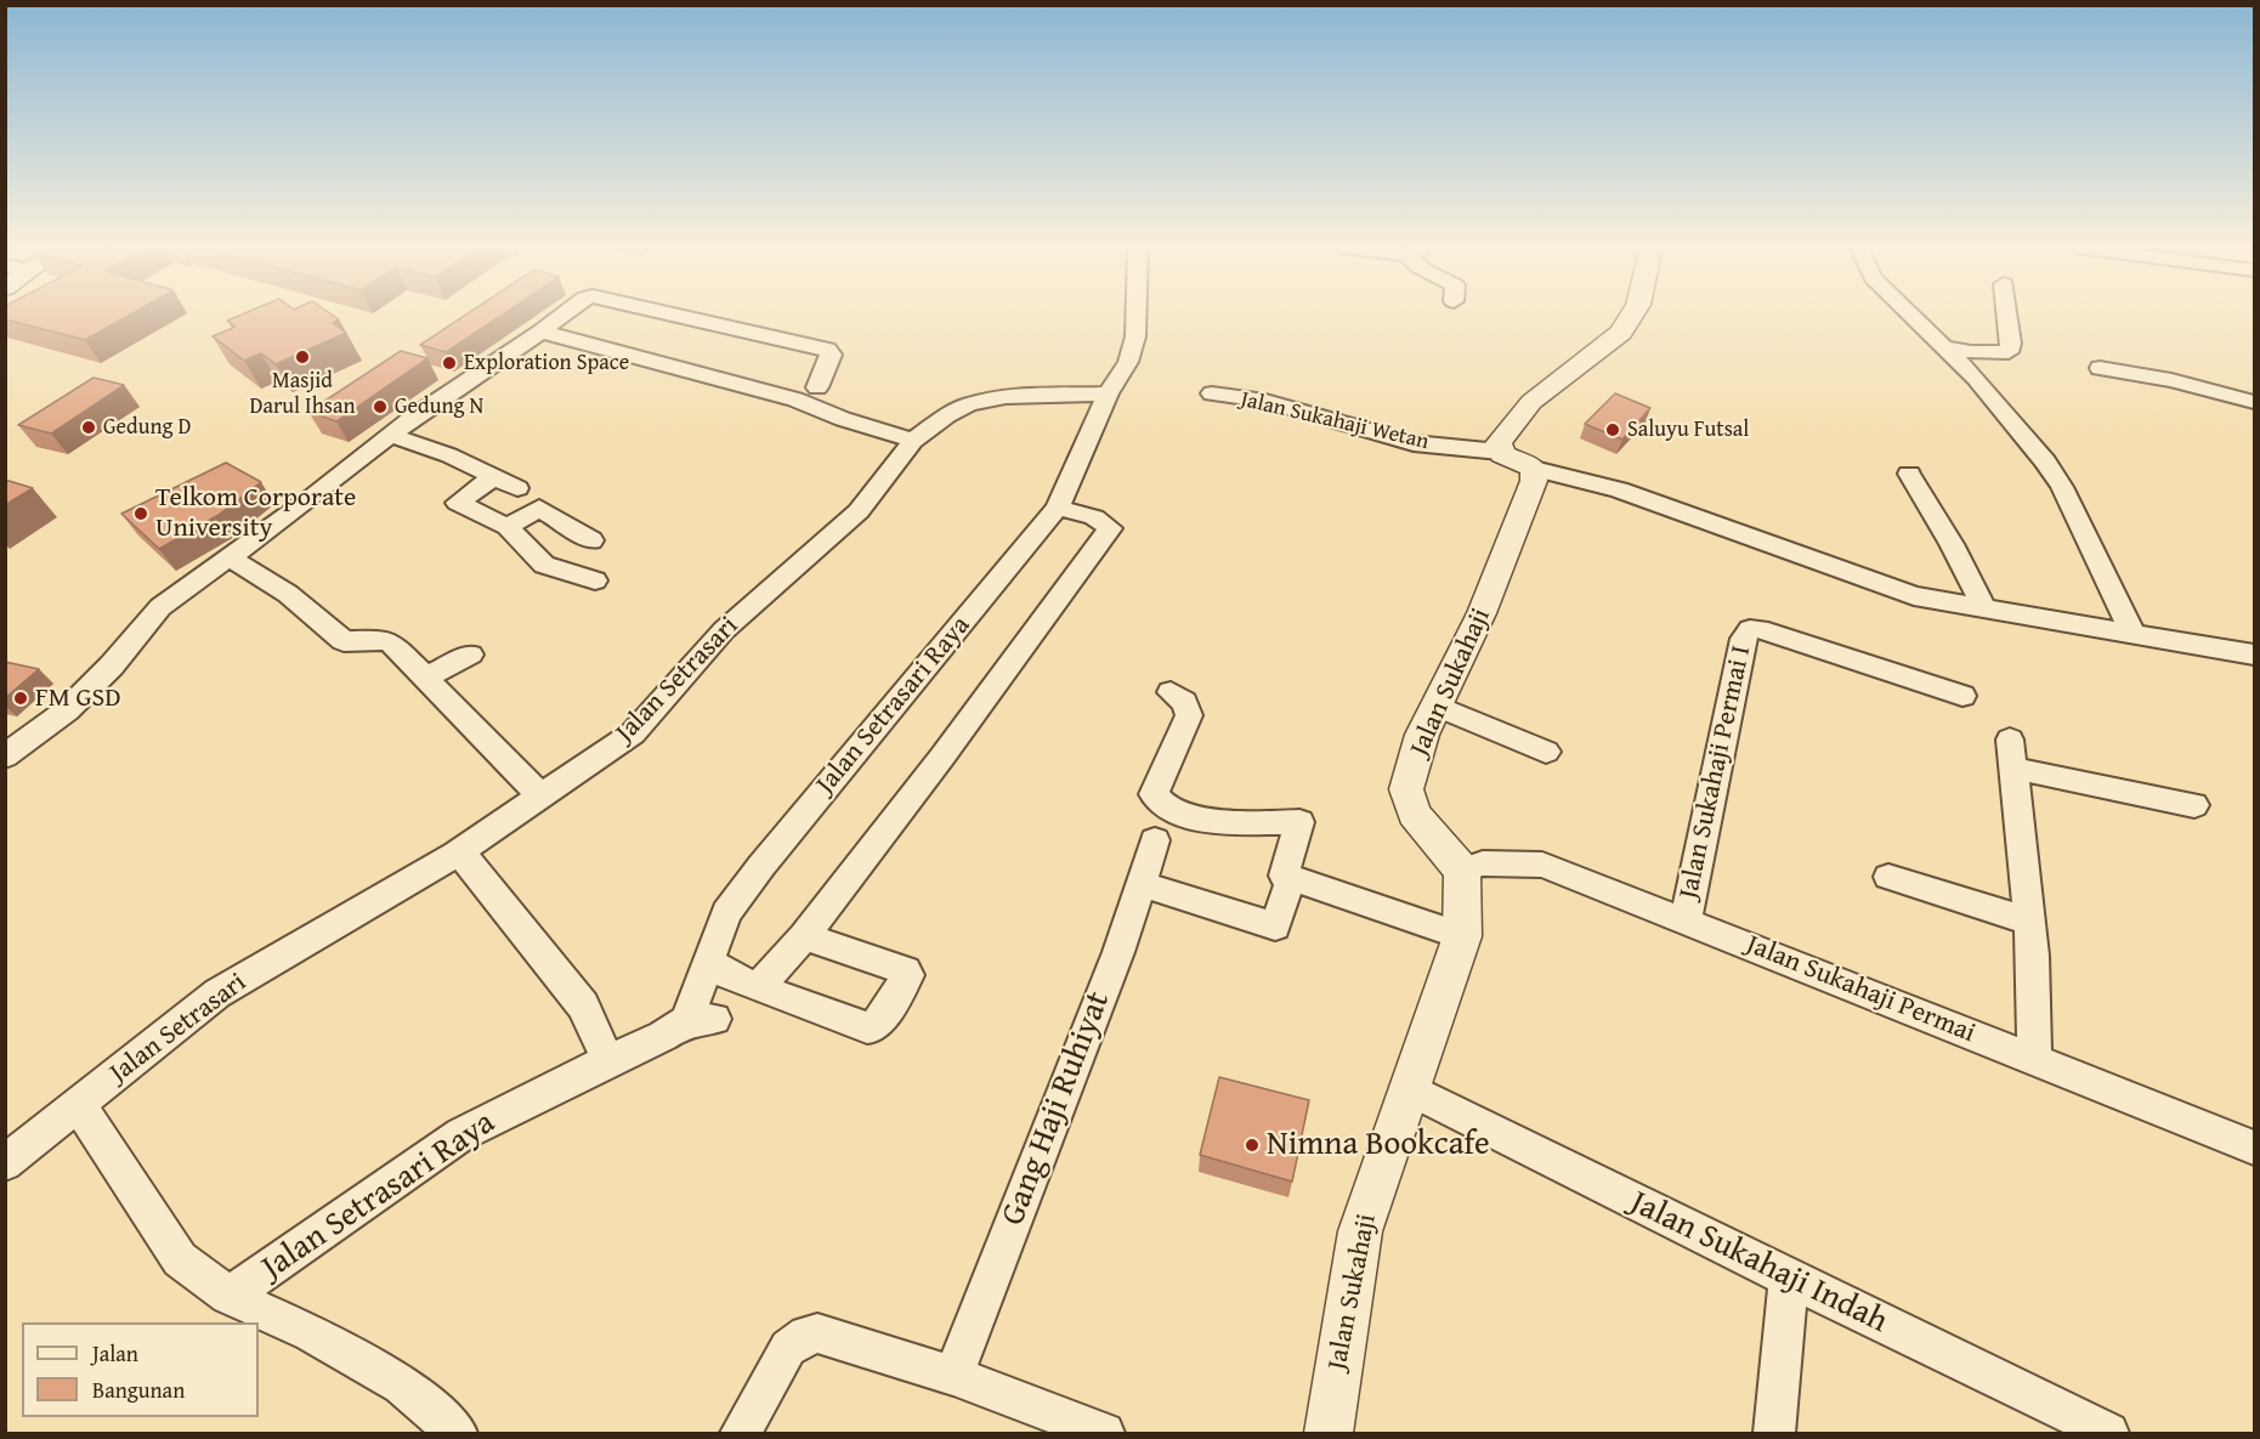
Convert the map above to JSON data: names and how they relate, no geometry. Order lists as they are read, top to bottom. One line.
{"streets":{"street":["Jalan Sukahaji Wetan","Jalan Setrasari","Jalan Sukahaji","Jalan Setrasari Raya","Jalan Sukahaji Permai I","Jalan Sukahaji Permai","Gang Haji Ruhiyat","Jalan Sukahaji Indah"]},"crossings":[["Jalan Setrasari","Jalan Setrasari Raya"],["Jalan Sukahaji","Jalan Sukahaji Permai"],["Jalan Sukahaji","Jalan Sukahaji Indah"],["Jalan Sukahaji Permai I","Jalan Sukahaji Permai"]],"places":["Masjid Darul Ihsan","Exploration Space","Gedung N","Gedung D","Saluyu Futsal","Telkom Corporate University","FM GSD","Nimna Bookcafe"],"legend":["Jalan","Bangunan"]}
